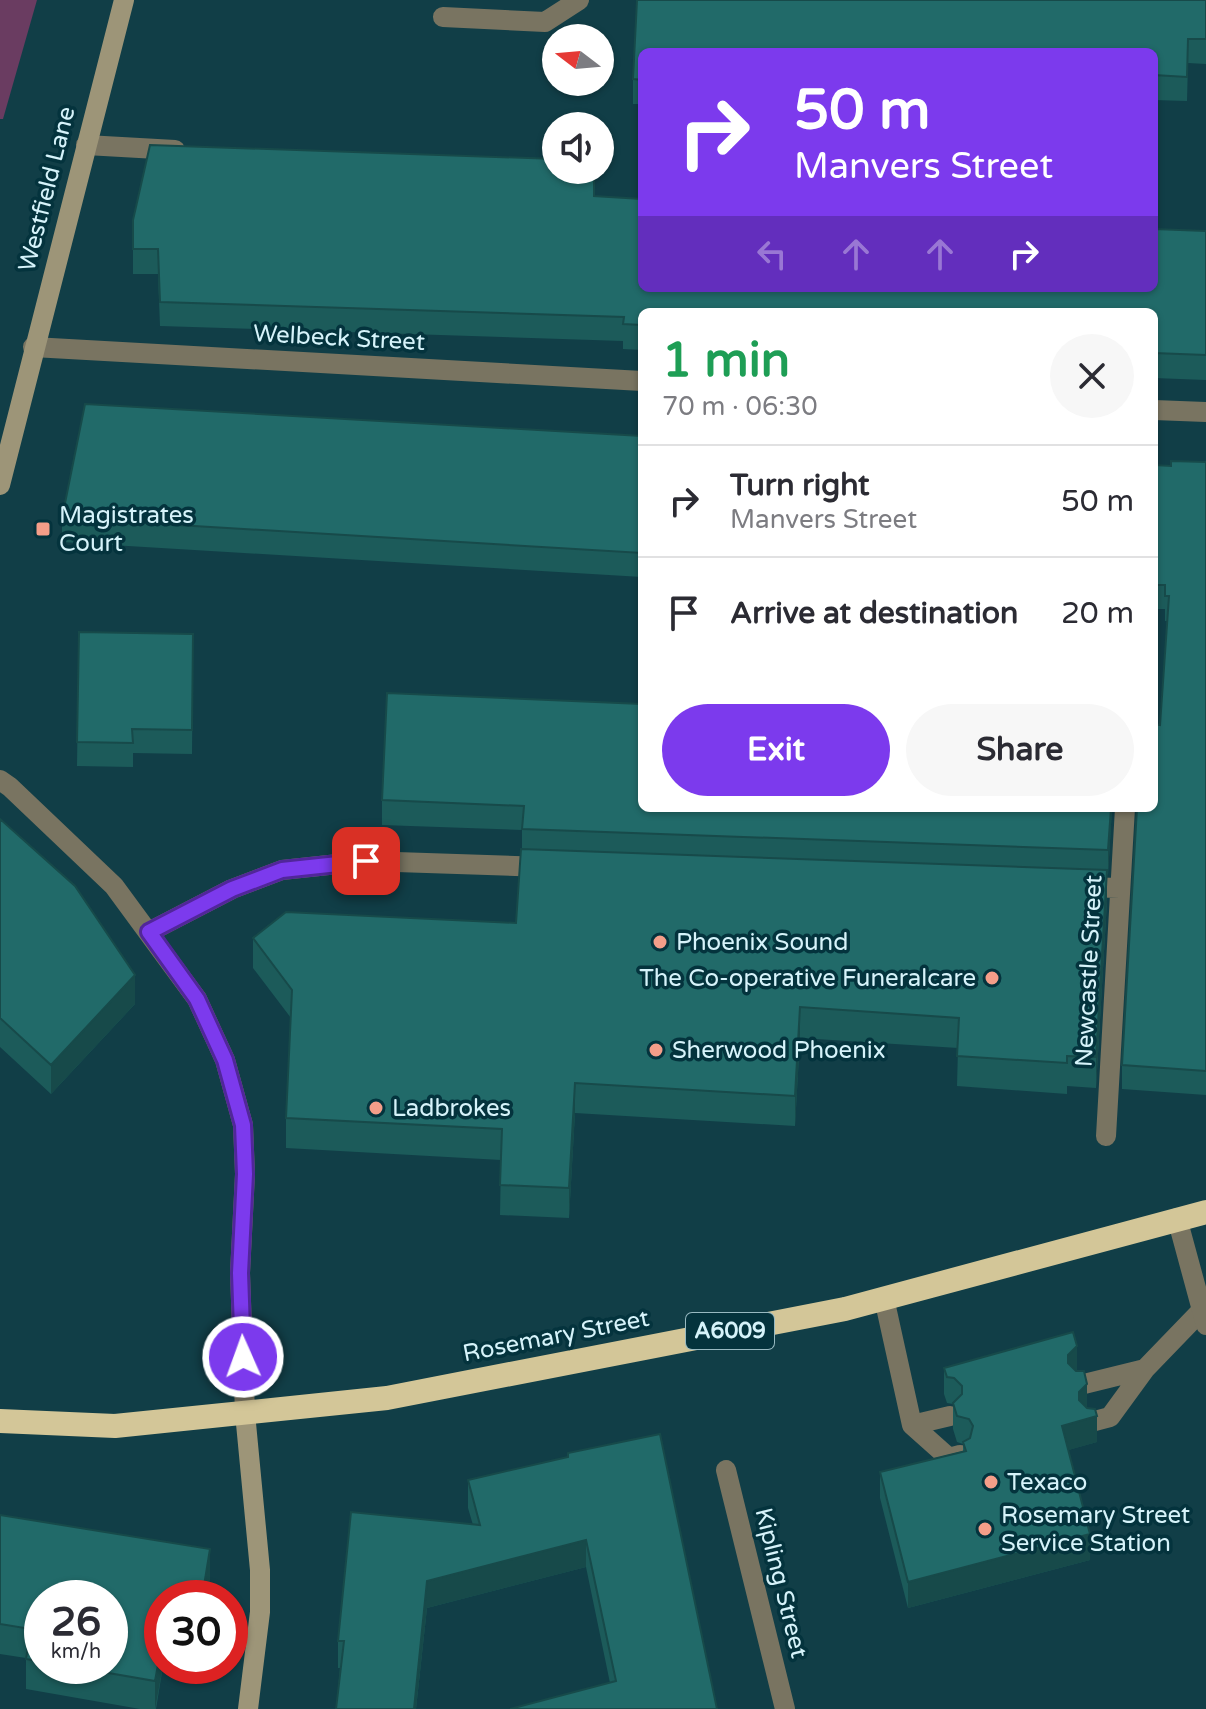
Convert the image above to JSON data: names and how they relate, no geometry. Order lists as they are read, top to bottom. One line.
{"streets":{"highway":["A6009","Rosemary Street"],"street":["Westfield Lane","Welbeck Street","Newcastle Street","Kipling Street"]},"crossings":[["Westfield Lane","Welbeck Street"]],"places":{"transit":["Magistrates Court"],"other":["Phoenix Sound","The Co-operative Funeralcare","Sherwood Phoenix","Ladbrokes","Texaco","Rosemary Street Service Station"]},"north":"left","page":{"turn":["50 m","Manvers Street"],"heading":["1 min","70 m · 06:30"],"list":[{"name":"Turn right","note":"Manvers Street","value":"50 m"},{"name":"Arrive at destination","value":"20 m"}],"buttons":["Exit","Share"],"speed":"26 km/h","limit":"30"}}
